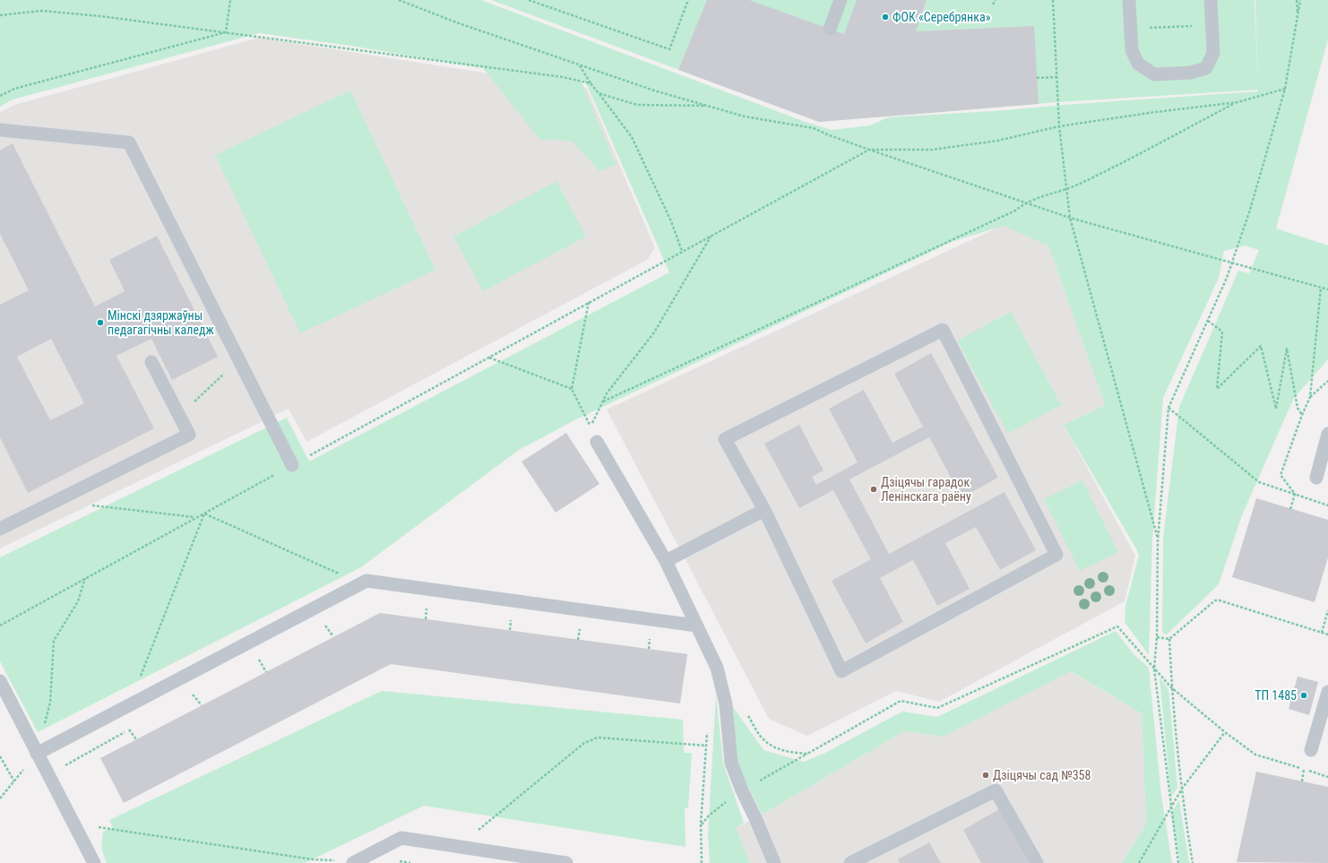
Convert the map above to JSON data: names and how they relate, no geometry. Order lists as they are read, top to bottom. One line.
{"places":["ФОК «Серебрянка»","Мінскі дзяржаўны педагагічны каледж","Дзіцячы гарадок Ленінскага раёну","ТП 1485","Дзіцячы сад №358"]}
